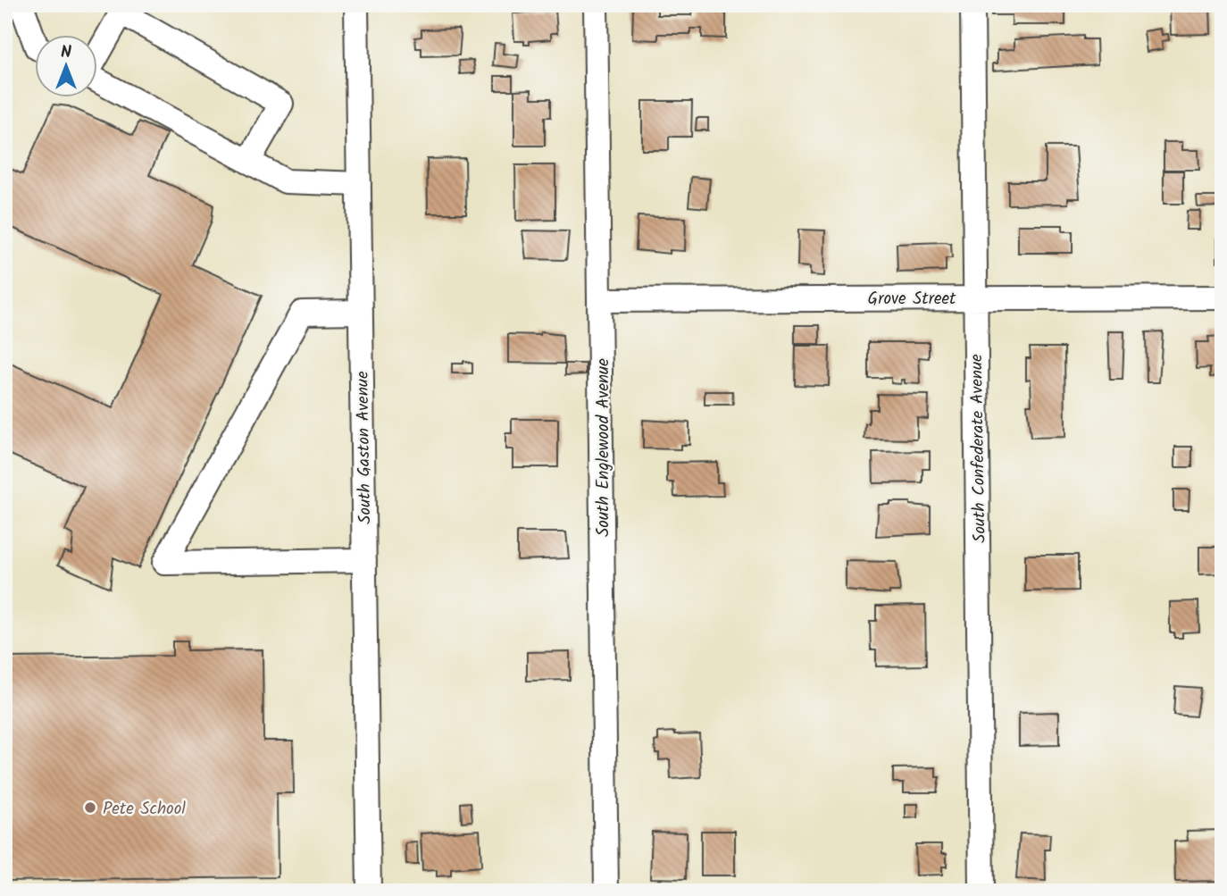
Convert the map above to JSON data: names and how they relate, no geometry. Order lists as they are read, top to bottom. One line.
{"streets":{"street":["Grove Street","South Gaston Avenue","South Englewood Avenue","South Confederate Avenue"]},"crossings":[["Grove Street","South Englewood Avenue"],["Grove Street","South Confederate Avenue"]],"places":["Pete School"],"north":"top"}
